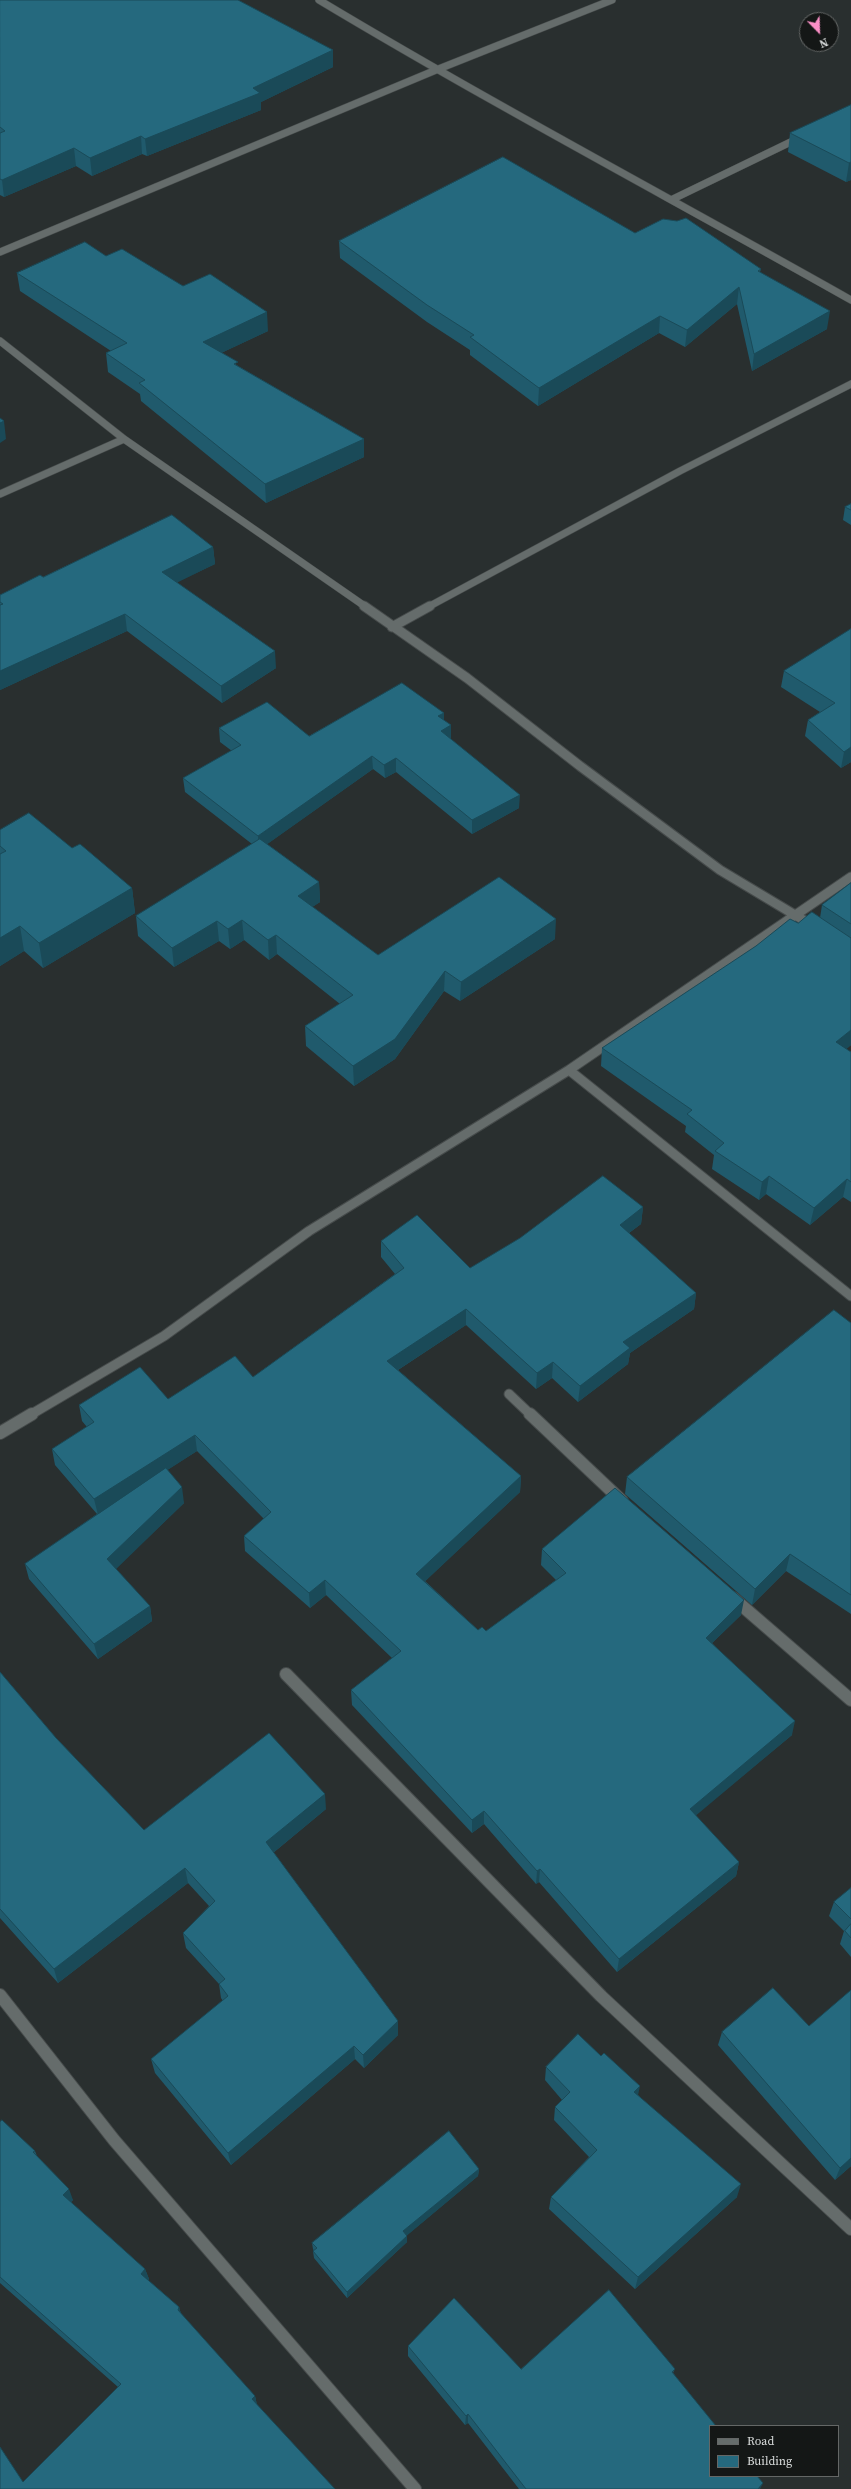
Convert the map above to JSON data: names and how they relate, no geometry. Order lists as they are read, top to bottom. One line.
{"legend":["Road","Building"],"north":"bottom right"}
